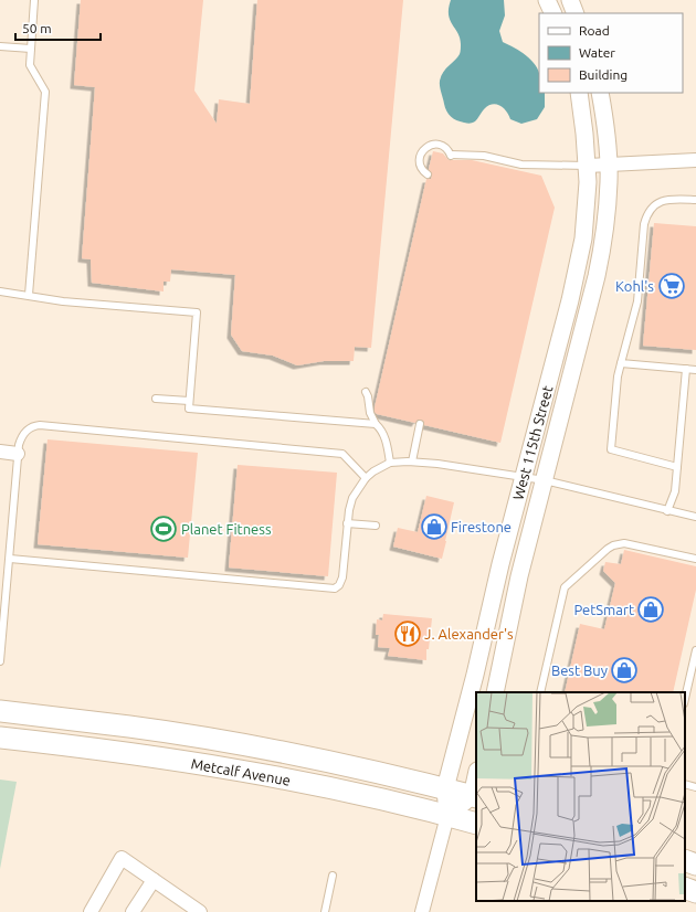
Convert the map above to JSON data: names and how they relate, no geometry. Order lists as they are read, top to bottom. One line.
{"streets":{"main road":["Metcalf Avenue"],"street":["West 115th Street"]},"crossings":[["West 115th Street","Metcalf Avenue"]],"places":{"supermarket":["Kohl's"],"shop":["Firestone","PetSmart","Best Buy"],"sports":["Planet Fitness"],"restaurant":["J. Alexander's"]},"legend":["Road","Water","Building"],"scale_bar":"50 m"}
